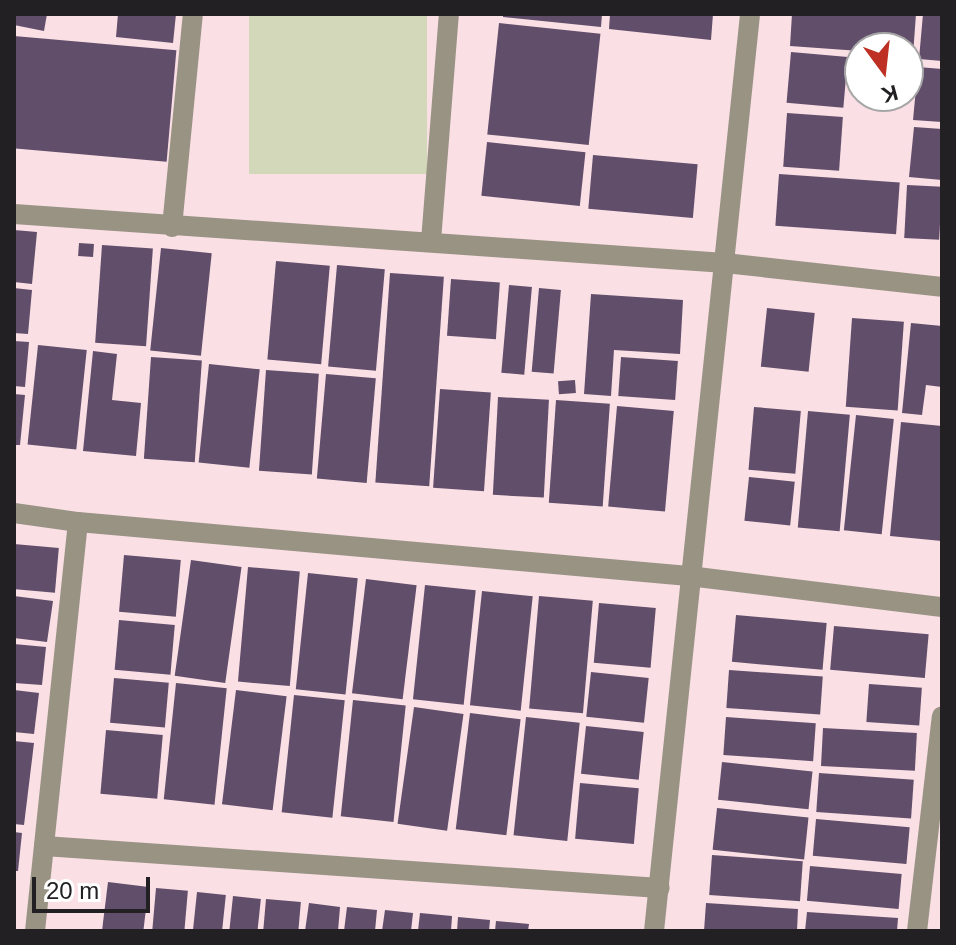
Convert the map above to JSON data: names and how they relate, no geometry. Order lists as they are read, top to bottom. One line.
{"scale_bar":"20 m","north":"bottom"}
